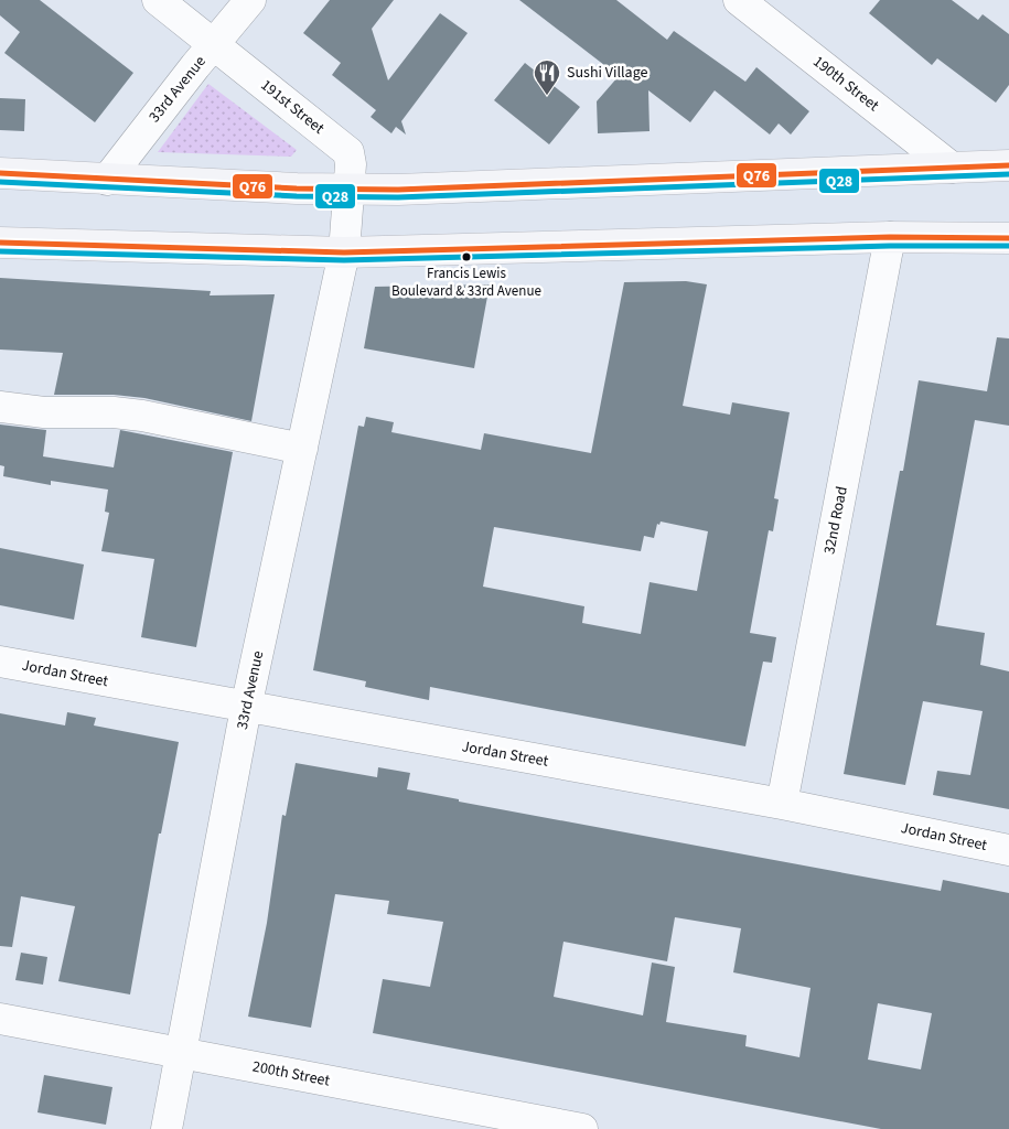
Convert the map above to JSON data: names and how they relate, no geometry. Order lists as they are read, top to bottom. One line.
{"streets":{"street":["190th Street","33rd Avenue","191st Street","32nd Road","Jordan Street","200th Street"]},"crossings":[["33rd Avenue","191st Street"],["33rd Avenue","Jordan Street"],["33rd Avenue","200th Street"],["32nd Road","Jordan Street"]],"places":{"restaurant":["Sushi Village"],"other":["Francis Lewis Boulevard & 33rd Avenue"]},"lines":["transit line Q76","transit line Q28"]}
